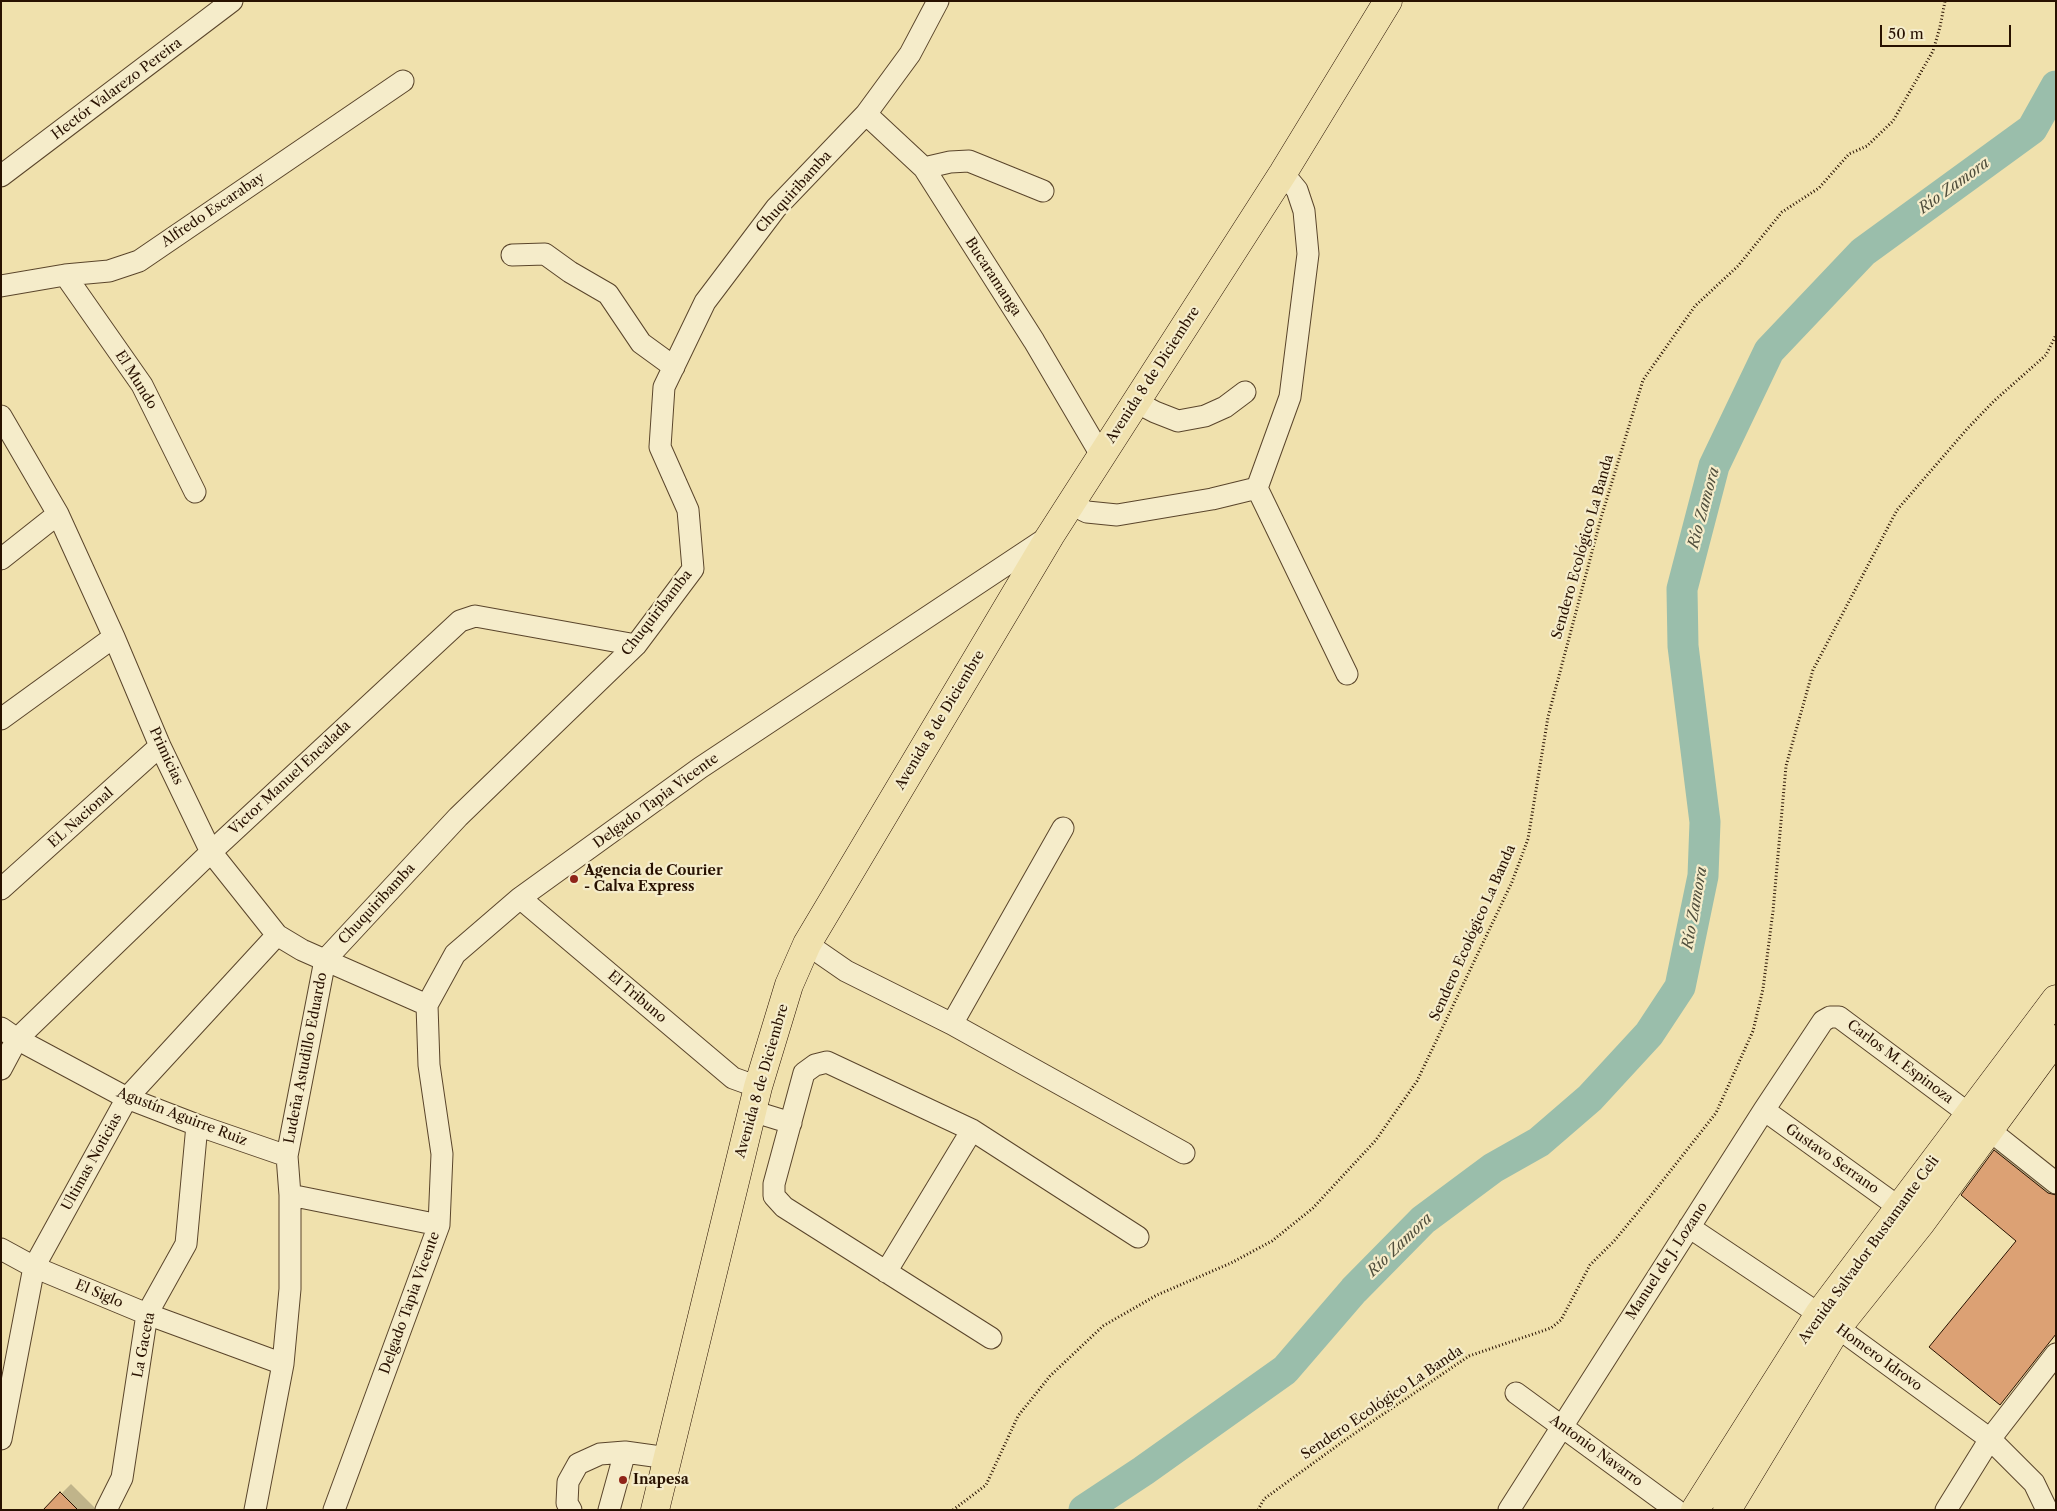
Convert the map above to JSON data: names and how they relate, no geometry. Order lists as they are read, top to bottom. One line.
{"streets":{"main road":["Avenida 8 de Diciembre","Avenida Salvador Bustamante Celi"],"street":["Hectór Valarezo Pereira","Chuquiribamba","Alfredo Escarabay","Bucaramanga","El Mundo","Primicias","Victor Manuel Encalada","Delgado Tapia Vicente","EL Nacional","El Tribuno","Ludeña Astudillo Eduardo","Carlos M. Espinoza","Agustín Aguirre Ruiz","Gustavo Serrano","Ultimas Noticias","Manuel de J. Lozano","El Siglo","La Gaceta","Homero Idrovo","Antonio Navarro"],"path":["Sendero Ecológico La Banda"]},"crossings":[["Chuquiribamba","Bucaramanga"],["Chuquiribamba","Primicias"],["Chuquiribamba","Victor Manuel Encalada"],["Chuquiribamba","Ludeña Astudillo Eduardo"],["Alfredo Escarabay","El Mundo"],["Bucaramanga","Avenida 8 de Diciembre"],["Avenida 8 de Diciembre","Delgado Tapia Vicente"],["Avenida 8 de Diciembre","El Tribuno"],["Primicias","Victor Manuel Encalada"],["Primicias","Delgado Tapia Vicente"],["Primicias","EL Nacional"],["Primicias","Ludeña Astudillo Eduardo"],["Primicias","Ultimas Noticias"],["Victor Manuel Encalada","Agustín Aguirre Ruiz"],["Delgado Tapia Vicente","El Tribuno"],["Ludeña Astudillo Eduardo","Agustín Aguirre Ruiz"],["Carlos M. Espinoza","Avenida Salvador Bustamante Celi"],["Carlos M. Espinoza","Manuel de J. Lozano"],["Agustín Aguirre Ruiz","Ultimas Noticias"],["Agustín Aguirre Ruiz","La Gaceta"],["Gustavo Serrano","Avenida Salvador Bustamante Celi"],["Gustavo Serrano","Manuel de J. Lozano"],["Ultimas Noticias","El Siglo"],["Avenida Salvador Bustamante Celi","Homero Idrovo"],["Manuel de J. Lozano","Homero Idrovo"],["Manuel de J. Lozano","Antonio Navarro"],["El Siglo","La Gaceta"]],"water":["Río Zamora"],"places":["Agencia de Courier - Calva Express","Inapesa"],"scale_bar":"50 m"}
